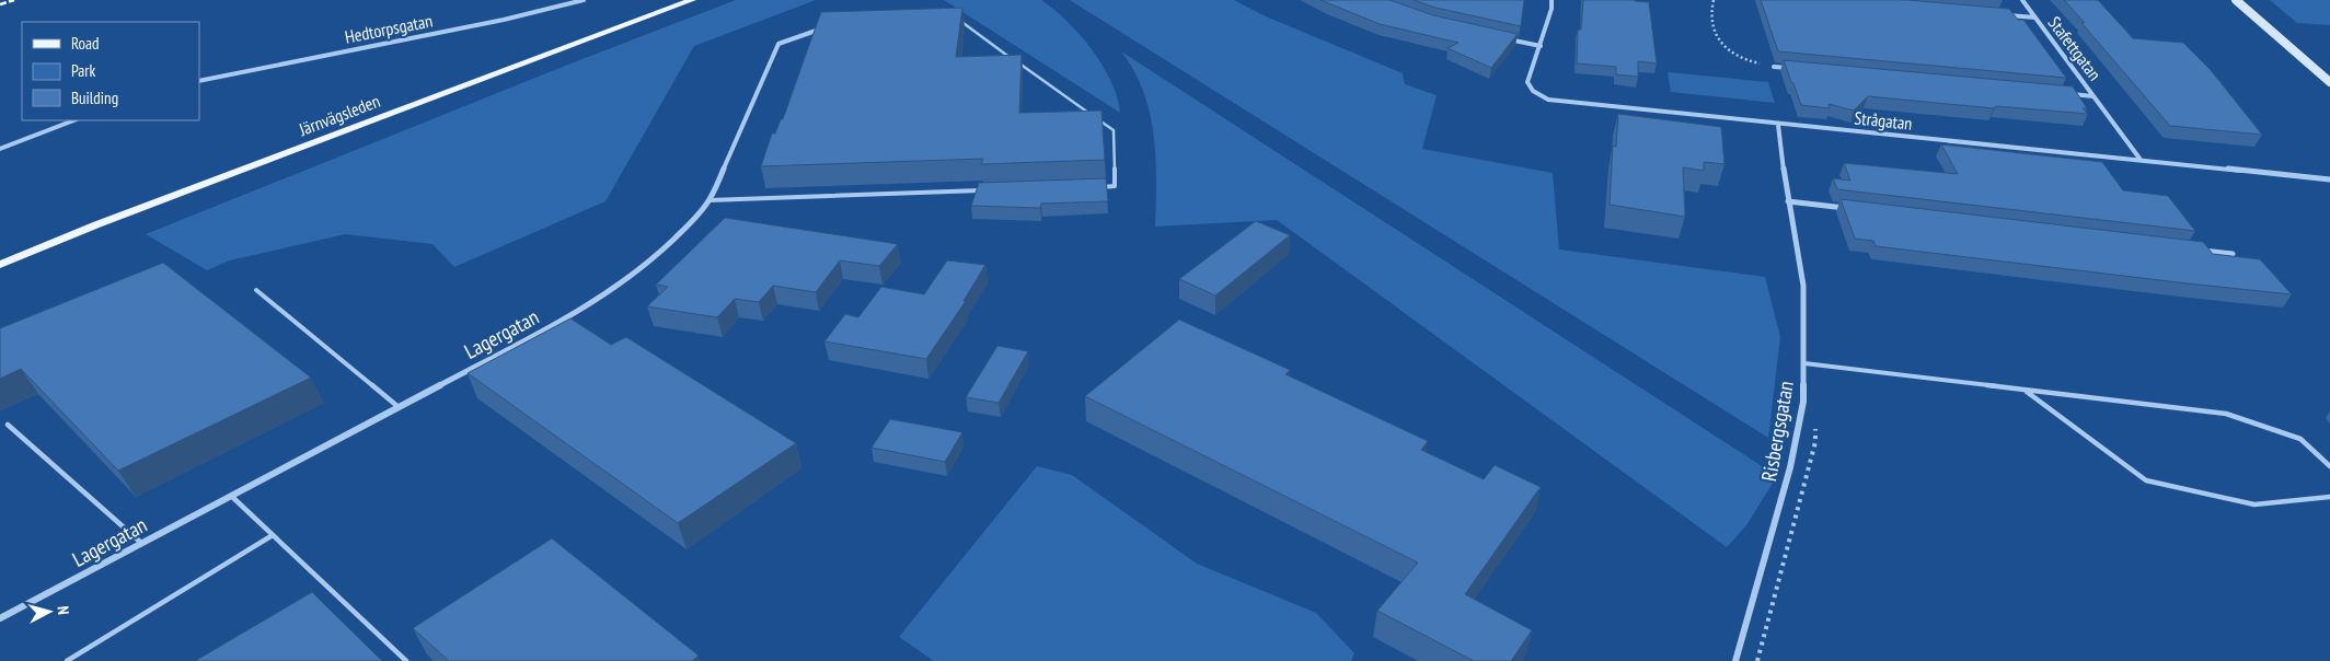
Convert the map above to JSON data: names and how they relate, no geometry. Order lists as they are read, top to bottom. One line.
{"streets":{"main road":["Järnvägsleden"],"street":["Hedtorpsgatan","Stafettgatan","Strågatan","Lagergatan","Risbergsgatan"]},"crossings":[["Stafettgatan","Strågatan"],["Strågatan","Risbergsgatan"]],"legend":["Road","Park","Building"],"north":"right"}
